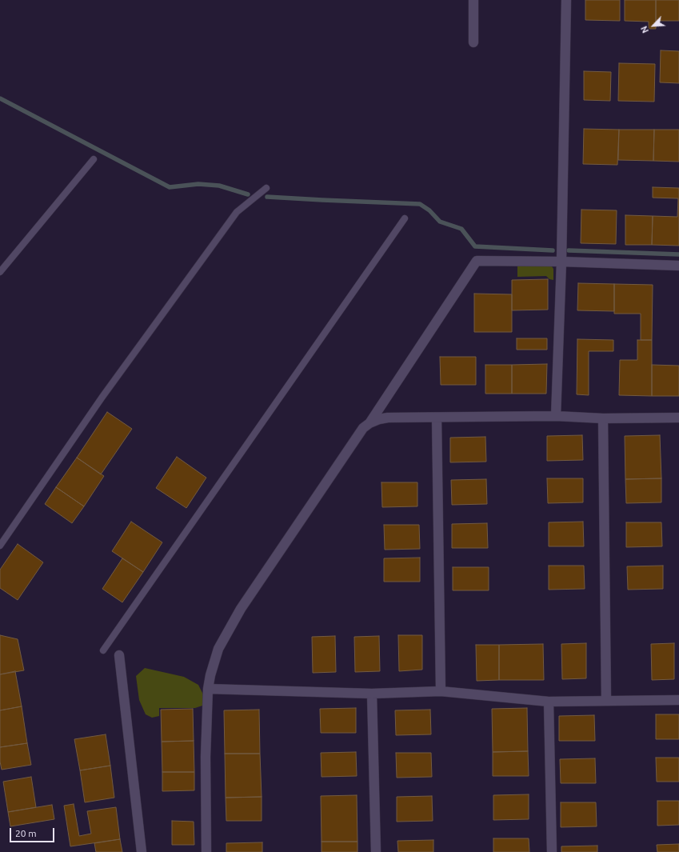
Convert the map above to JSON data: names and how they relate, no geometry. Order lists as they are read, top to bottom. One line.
{"scale_bar":"20 m","north":"bottom left"}
